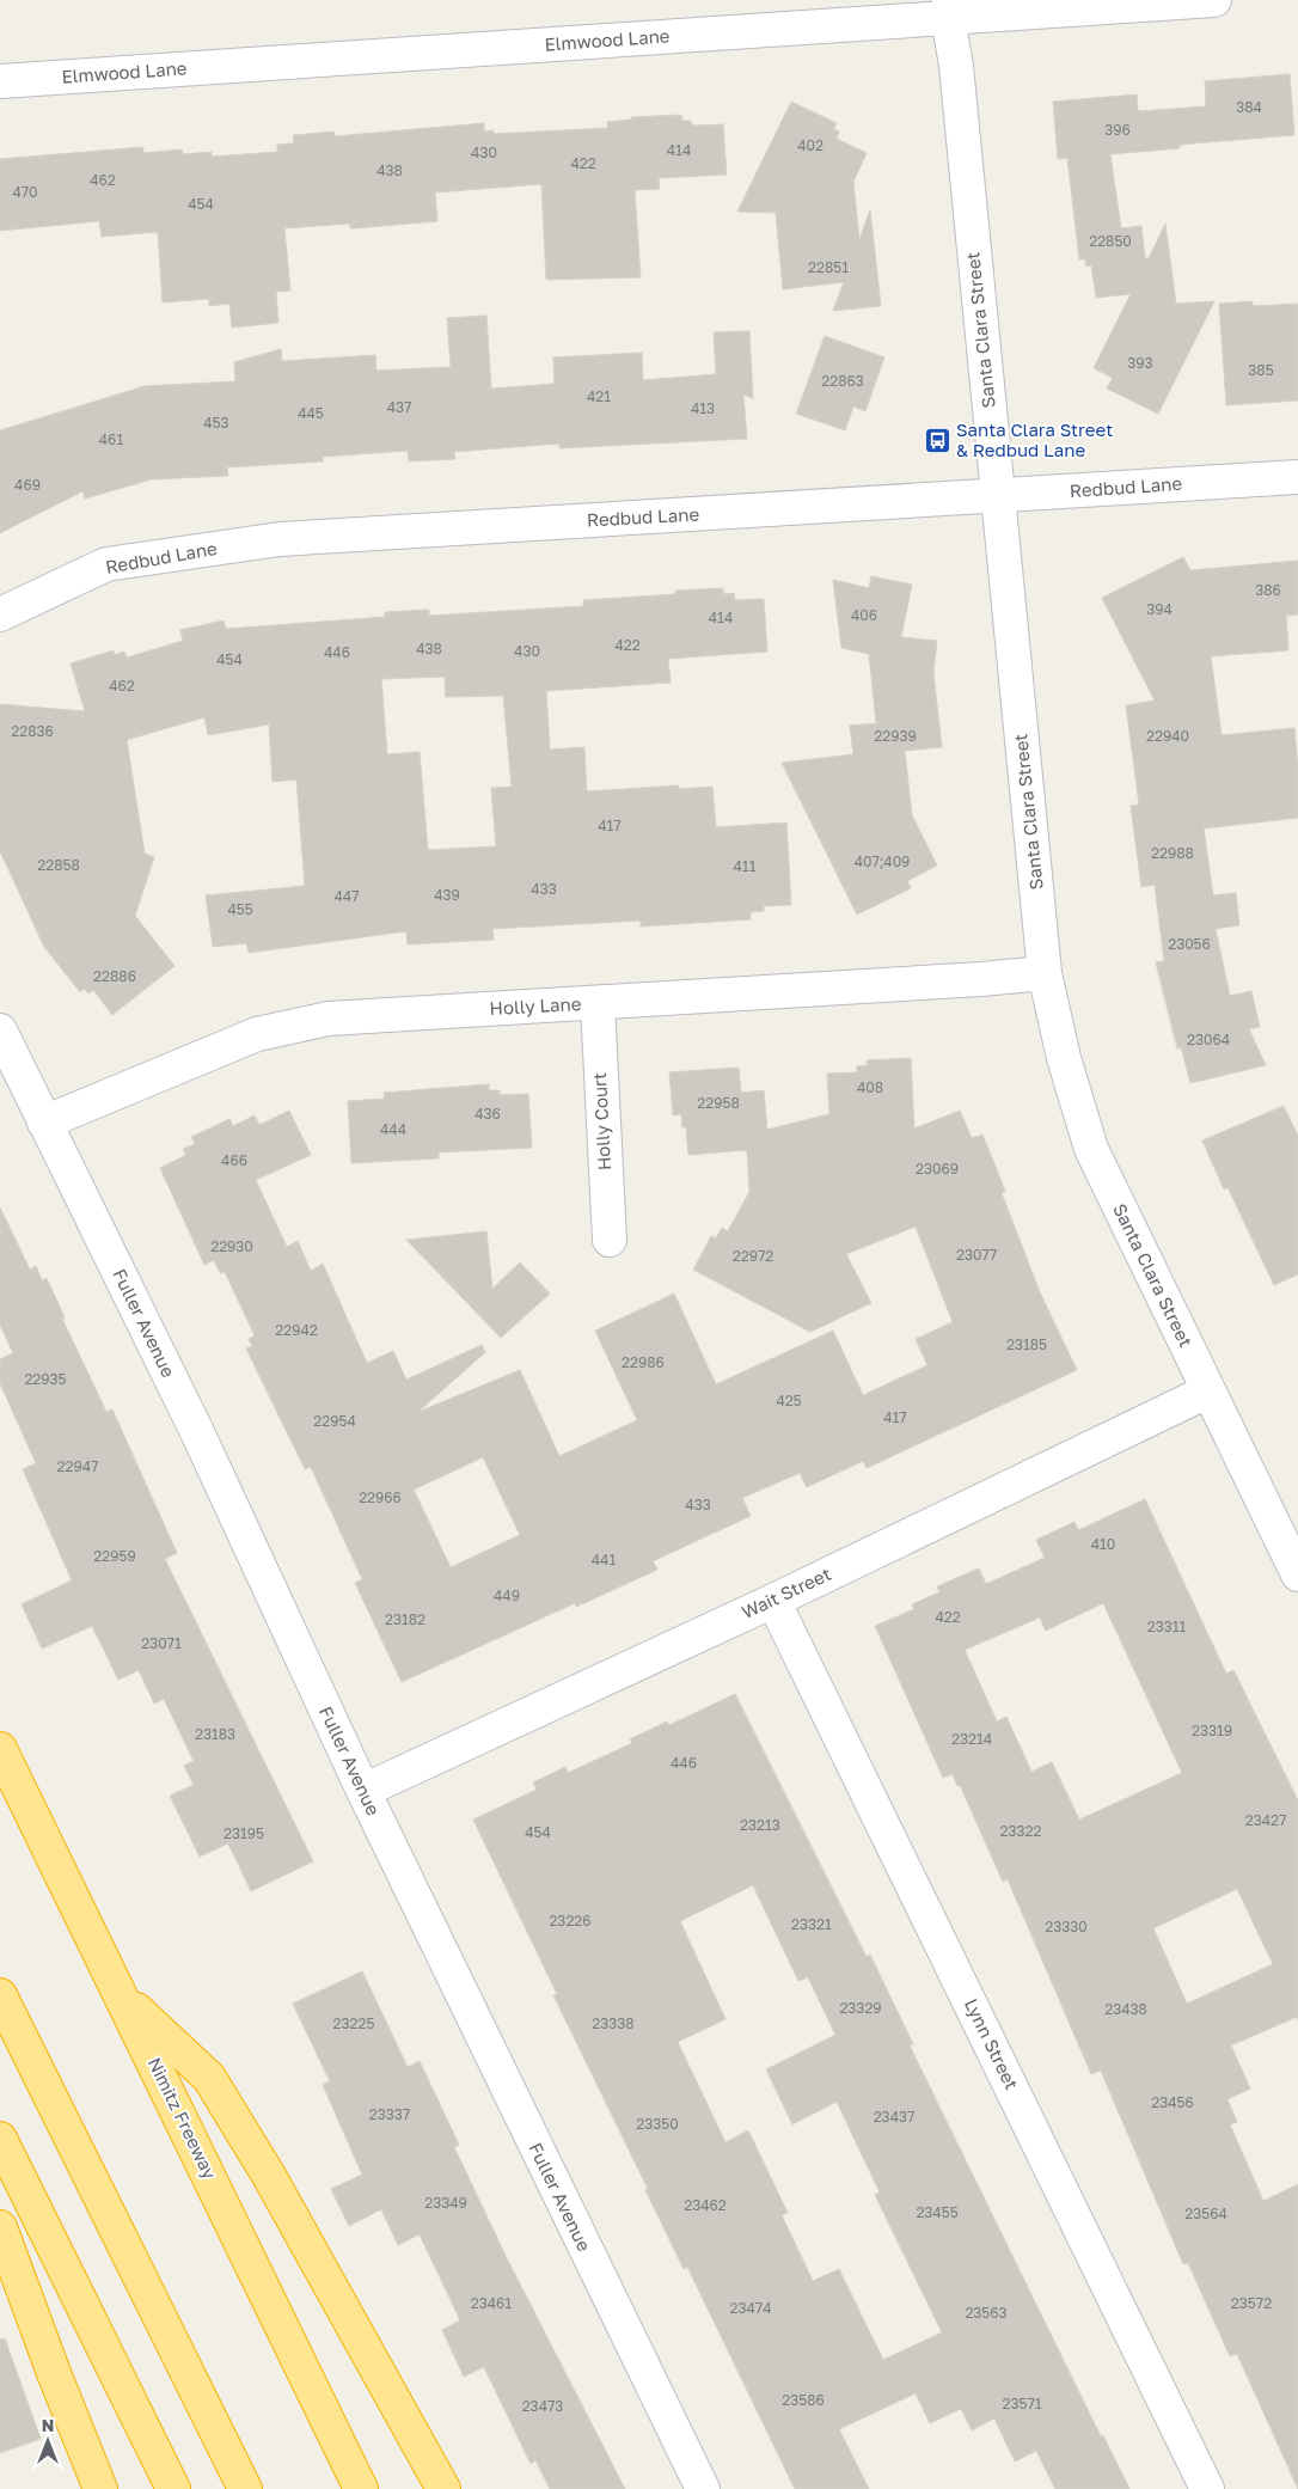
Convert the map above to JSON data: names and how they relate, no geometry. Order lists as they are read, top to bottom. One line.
{"streets":{"highway":["Nimitz Freeway"],"street":["Elmwood Lane","Santa Clara Street","Redbud Lane","Holly Lane","Holly Court","Fuller Avenue","Wait Street","Lynn Street"]},"crossings":[["Elmwood Lane","Santa Clara Street"],["Santa Clara Street","Redbud Lane"],["Santa Clara Street","Holly Lane"],["Santa Clara Street","Wait Street"],["Holly Lane","Holly Court"],["Holly Lane","Fuller Avenue"],["Fuller Avenue","Wait Street"],["Wait Street","Lynn Street"]],"places":{"bus stop":["Santa Clara Street & Redbud Lane"]},"house_numbers":["384","396","402","414","430","422","438","462","470","454","22850","22851","393","385","22863","421","437","413","445","453","461","469","386","394","406","414","422","438","430","446","454","462","22836","22939","22940","417","22988","407;409","22858","411","433","439","447","455","23056","22886","23064","408","22958","436","444","466","23069","22930","23077","22972","22942","23185","22986","22935","425","417","22954","22947","22966","433","410","22959","441","449","422","23182","23311","23071","23319","23183","23214","446","23427","23213","23322","454","23195","23226","23321","23330","23329","23438","23225","23338","23456","23337","23437","23350","23349","23462","23455","23564","23461","23572","23474","23563","23586","23571","23473"],"north":"top"}
